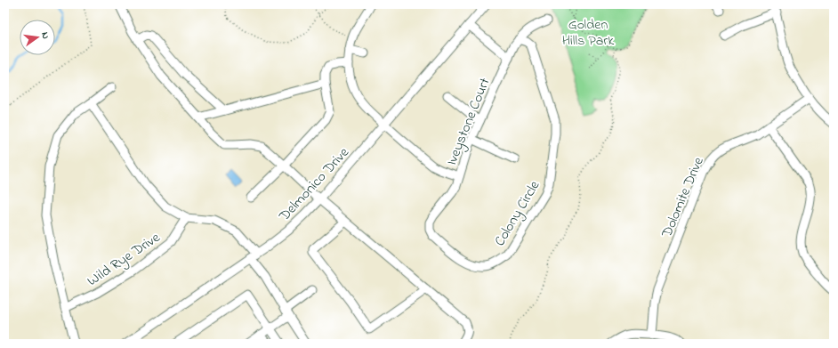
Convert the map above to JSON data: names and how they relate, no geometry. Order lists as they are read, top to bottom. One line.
{"streets":{"street":["Iveystone Court","Delmonico Drive","Dolomite Drive","Colony Circle","Wild Rye Drive"]},"crossings":[["Iveystone Court","Delmonico Drive"],["Iveystone Court","Colony Circle"]],"parks":["Golden Hills Park"],"north":"right"}
